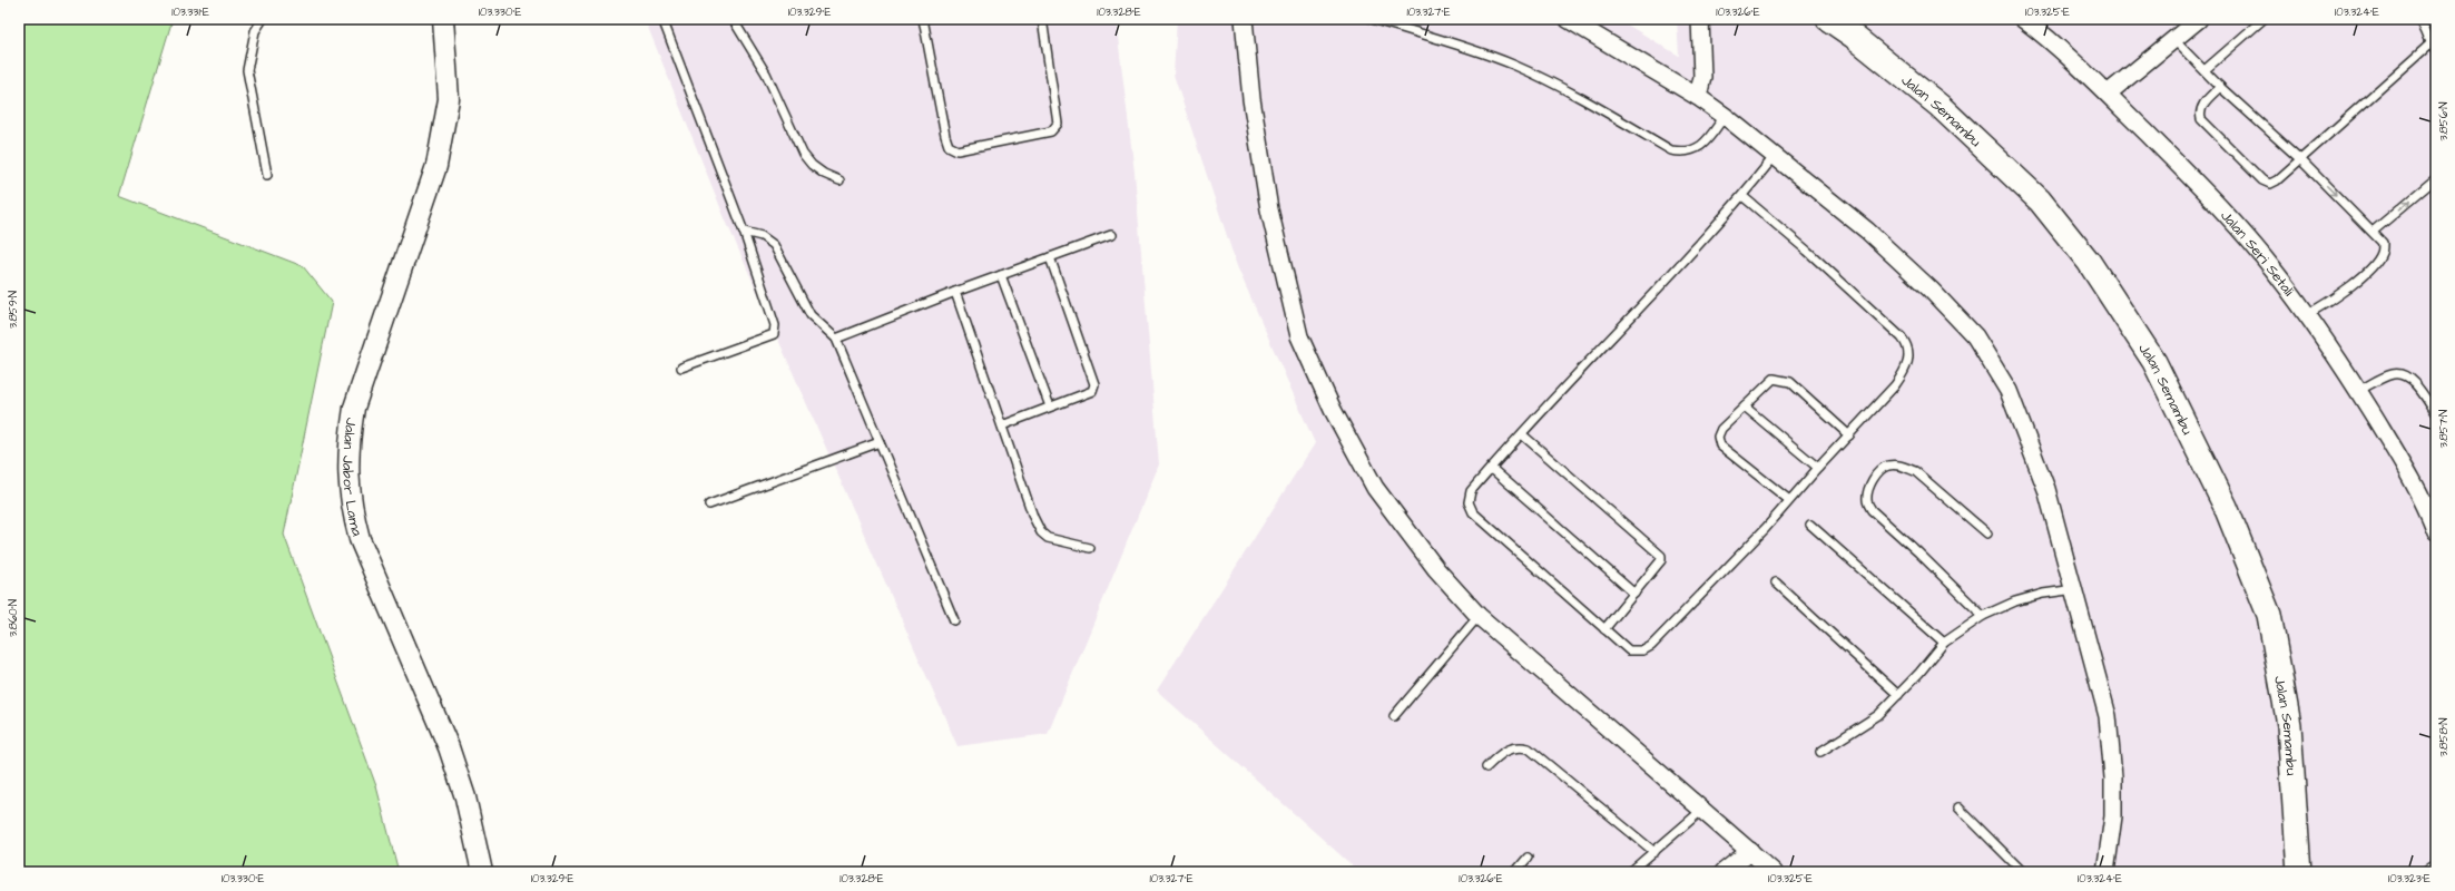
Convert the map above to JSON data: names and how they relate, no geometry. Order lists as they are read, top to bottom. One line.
{"streets":{"main road":["Jalan Semambu"],"street":["Jalan Seri Setali","Jalan Jabor Lama"]},"coordinates":["103.331°E","103.330°E","103.329°E","103.328°E","103.327°E","103.326°E","103.325°E","103.324°E","3.856°N","3.859°N","3.857°N","3.860°N","3.858°N","103.323°E"]}
